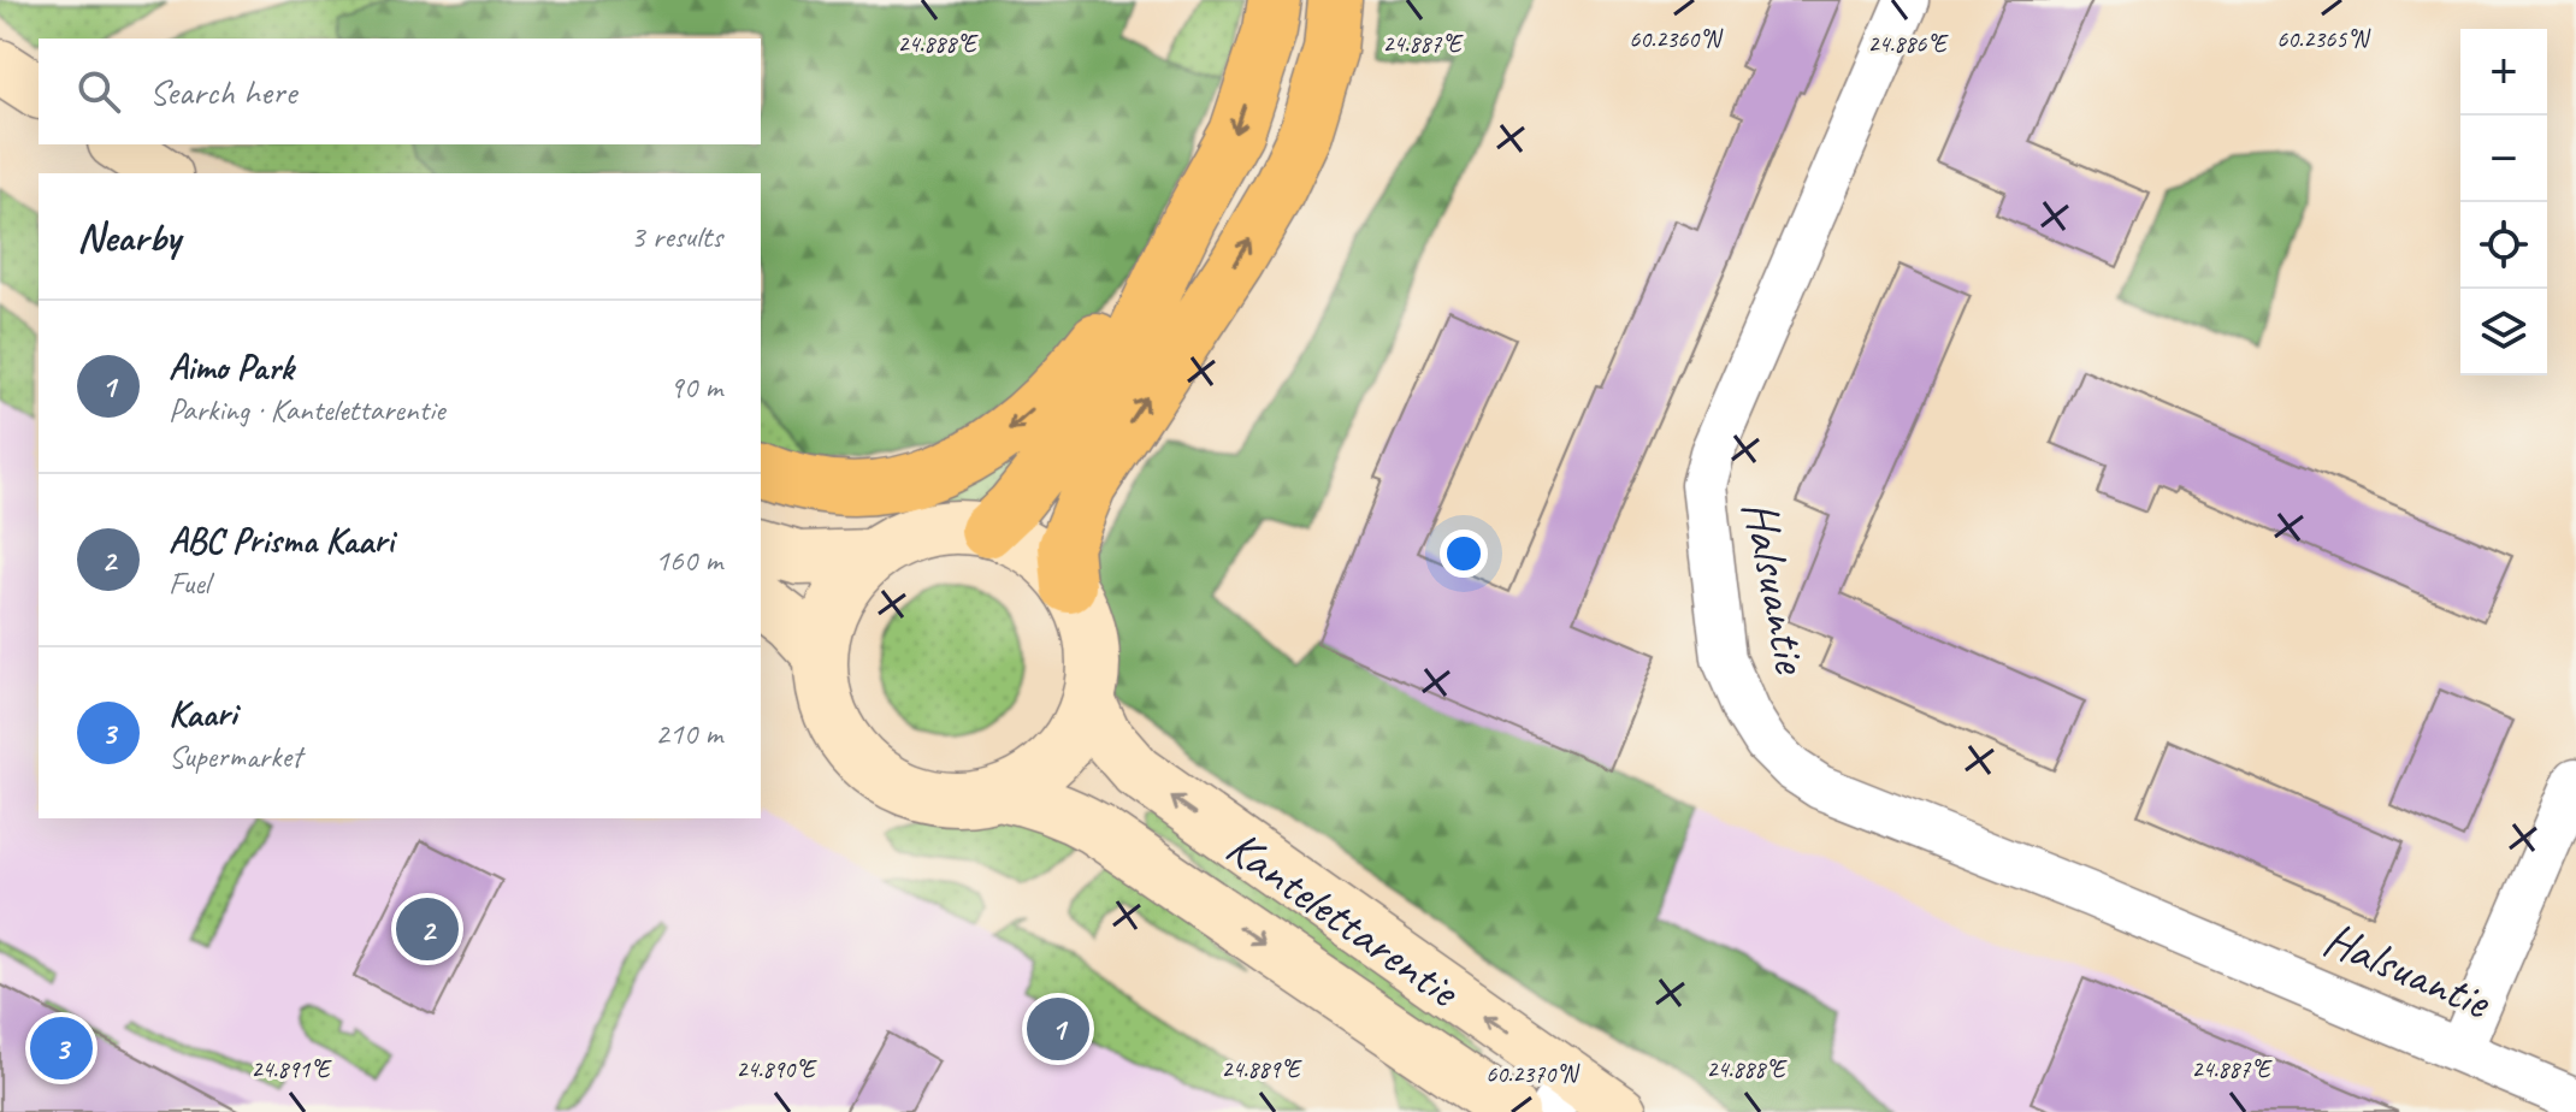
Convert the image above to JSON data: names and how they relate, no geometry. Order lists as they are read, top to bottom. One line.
{"streets":{"main road":["Kantelettarentie"],"street":["Halsuantie"]},"page":{"map_buttons":["+","−"],"search":"Search here","heading":["Nearby","3 results"],"list":[{"mark":"1","name":"Aimo Park","note":"Parking · Kantelettarentie","value":"90 m"},{"mark":"2","name":"ABC Prisma Kaari","note":"Fuel","value":"160 m"},{"mark":"3","name":"Kaari","note":"Supermarket","value":"210 m"}],"pins":["2","1","3"]},"coordinates":["60.2360°N","60.2365°N","24.888°E","24.887°E","24.886°E","24.891°E","24.890°E","24.889°E","60.2370°N"]}
